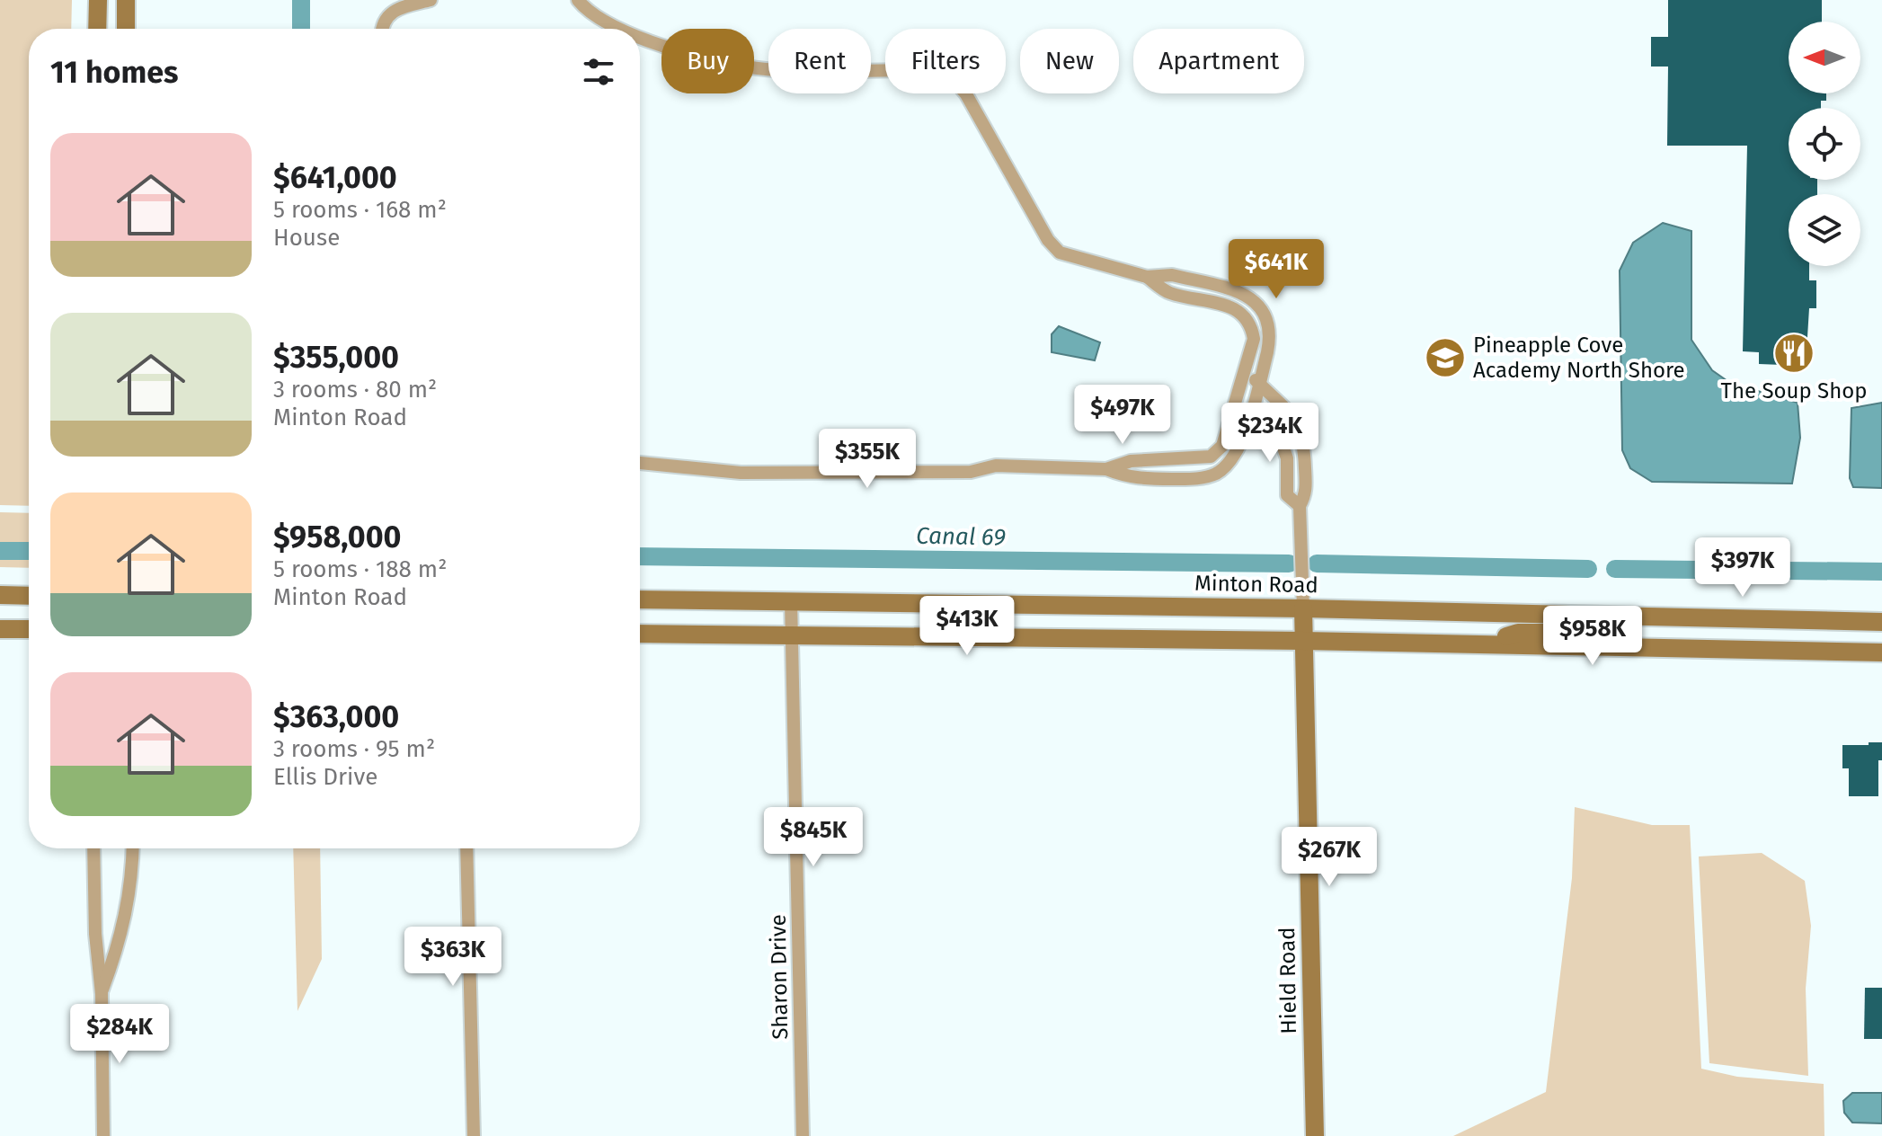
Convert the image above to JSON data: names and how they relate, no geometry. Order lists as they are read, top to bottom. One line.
{"streets":{"main road":["Minton Road","Hield Road"],"street":["Sharon Drive"]},"crossings":[["Minton Road","Sharon Drive"],["Minton Road","Hield Road"]],"water":["Canal 69"],"places":{"restaurant":["The Soup Shop"],"school or university":["Pineapple Cove Academy North Shore"]},"north":"left","page":{"chip":["Buy","Rent","Filters","New","Apartment"],"heading":"11 homes","list":[{"name":"$641,000","note":"5 rooms · 168 m² · House"},{"name":"$355,000","note":"3 rooms · 80 m² · Minton Road"},{"name":"$958,000","note":"5 rooms · 188 m² · Minton Road"},{"name":"$363,000","note":"3 rooms · 95 m² · Ellis Drive"}],"price":["$641K","$497K","$234K","$355K","$397K","$413K","$958K","$845K","$267K","$363K","$284K"]}}
